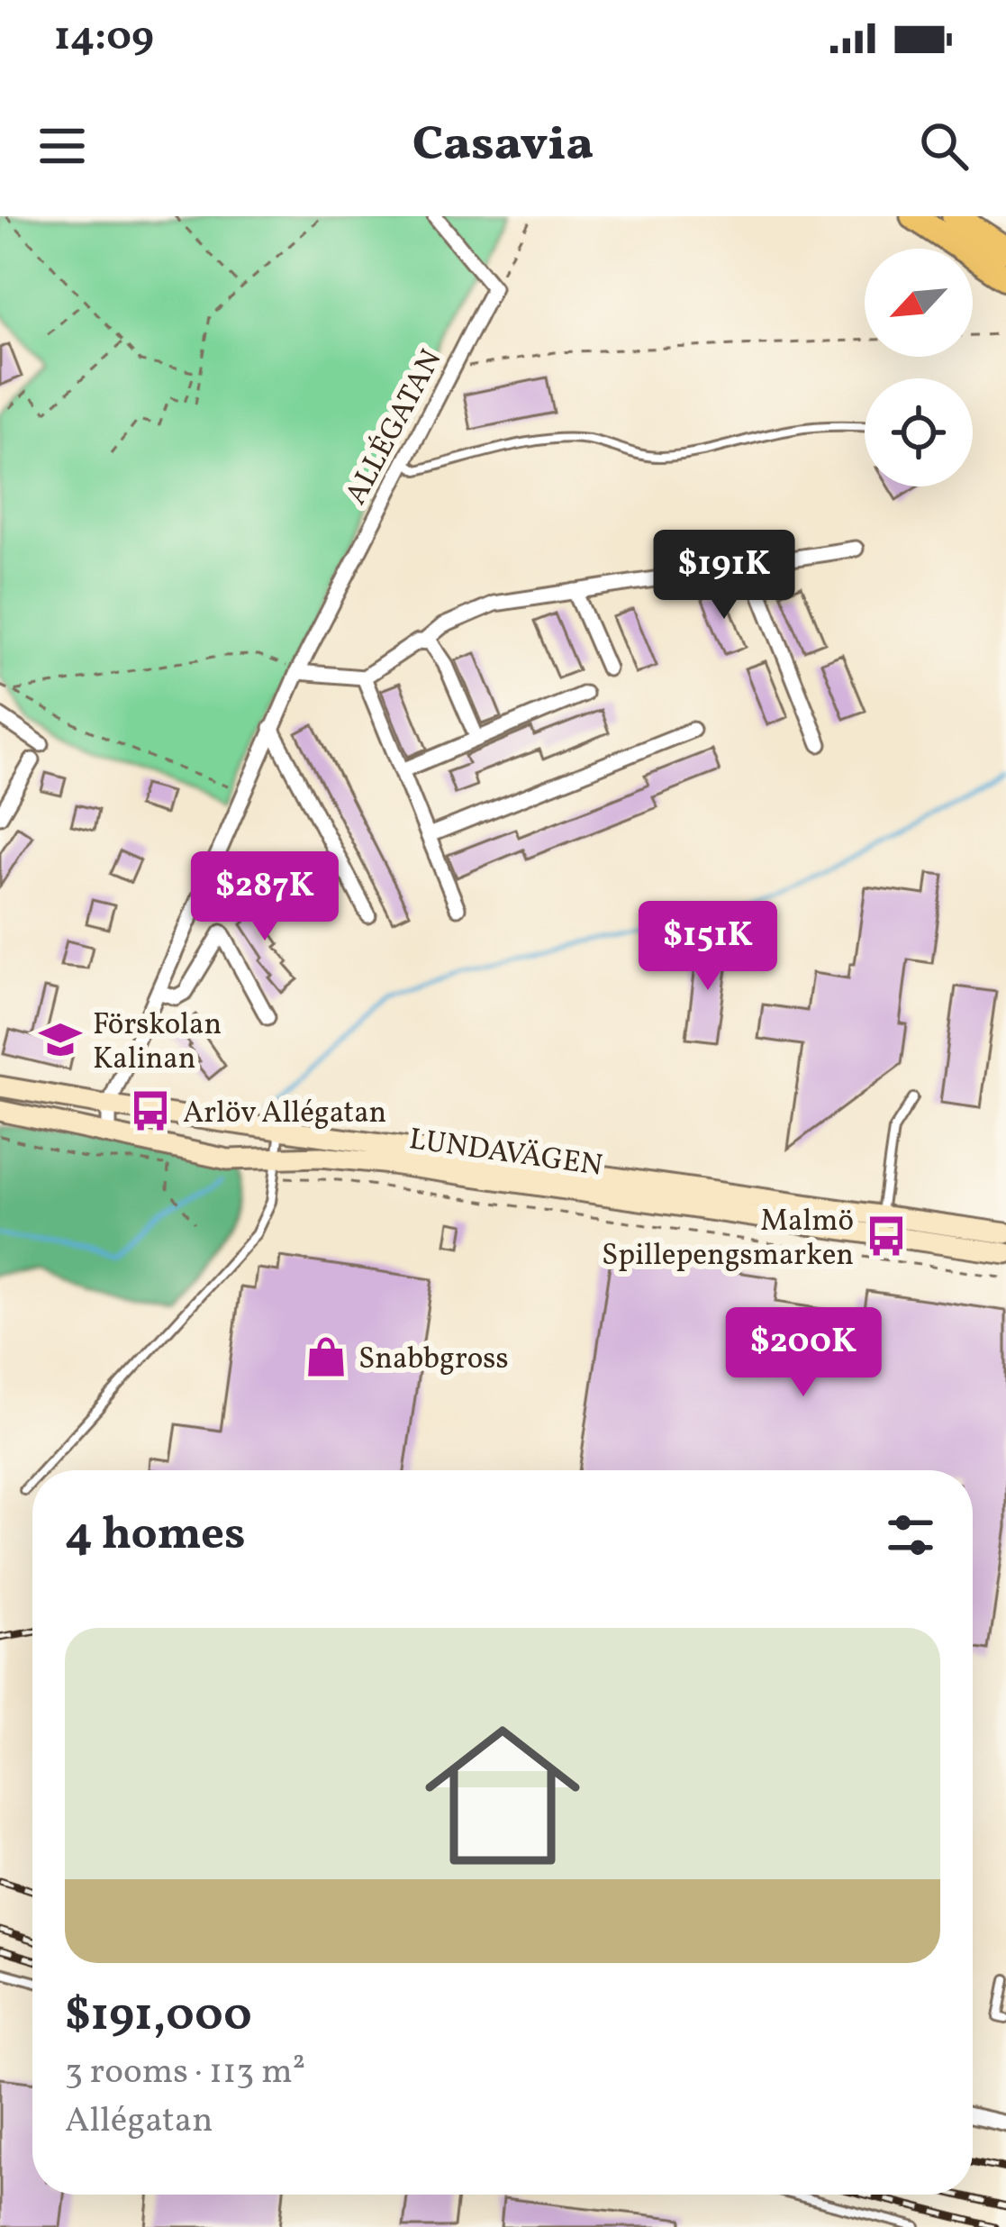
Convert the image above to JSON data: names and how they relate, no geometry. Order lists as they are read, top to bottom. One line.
{"streets":{"main road":["LUNDAVÄGEN"],"street":["ALLÉGATAN"]},"crossings":[["ALLÉGATAN","LUNDAVÄGEN"]],"places":{"school or university":["Förskolan Kalinan"],"bus stop":["Arlöv Allégatan","Malmö Spillepengsmarken"],"shop":["Snabbgross"]},"north":"bottom left","page":{"status":"14:09","header":"Casavia","price":["$191K","$287K","$151K","$200K"],"heading":"4 homes","list":[{"name":"$191,000","note":"3 rooms · 113 m² · Allégatan"}]}}
